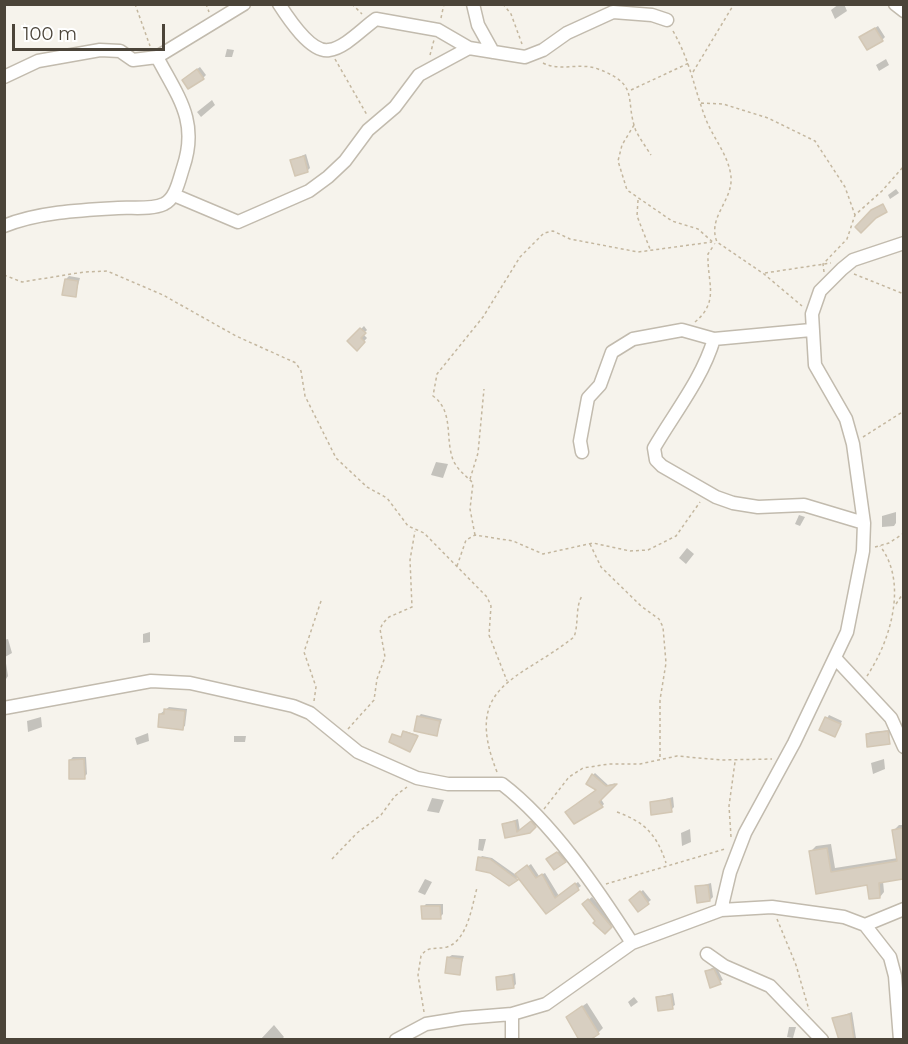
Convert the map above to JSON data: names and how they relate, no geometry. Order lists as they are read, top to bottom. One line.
{"scale_bar":"100 m"}
